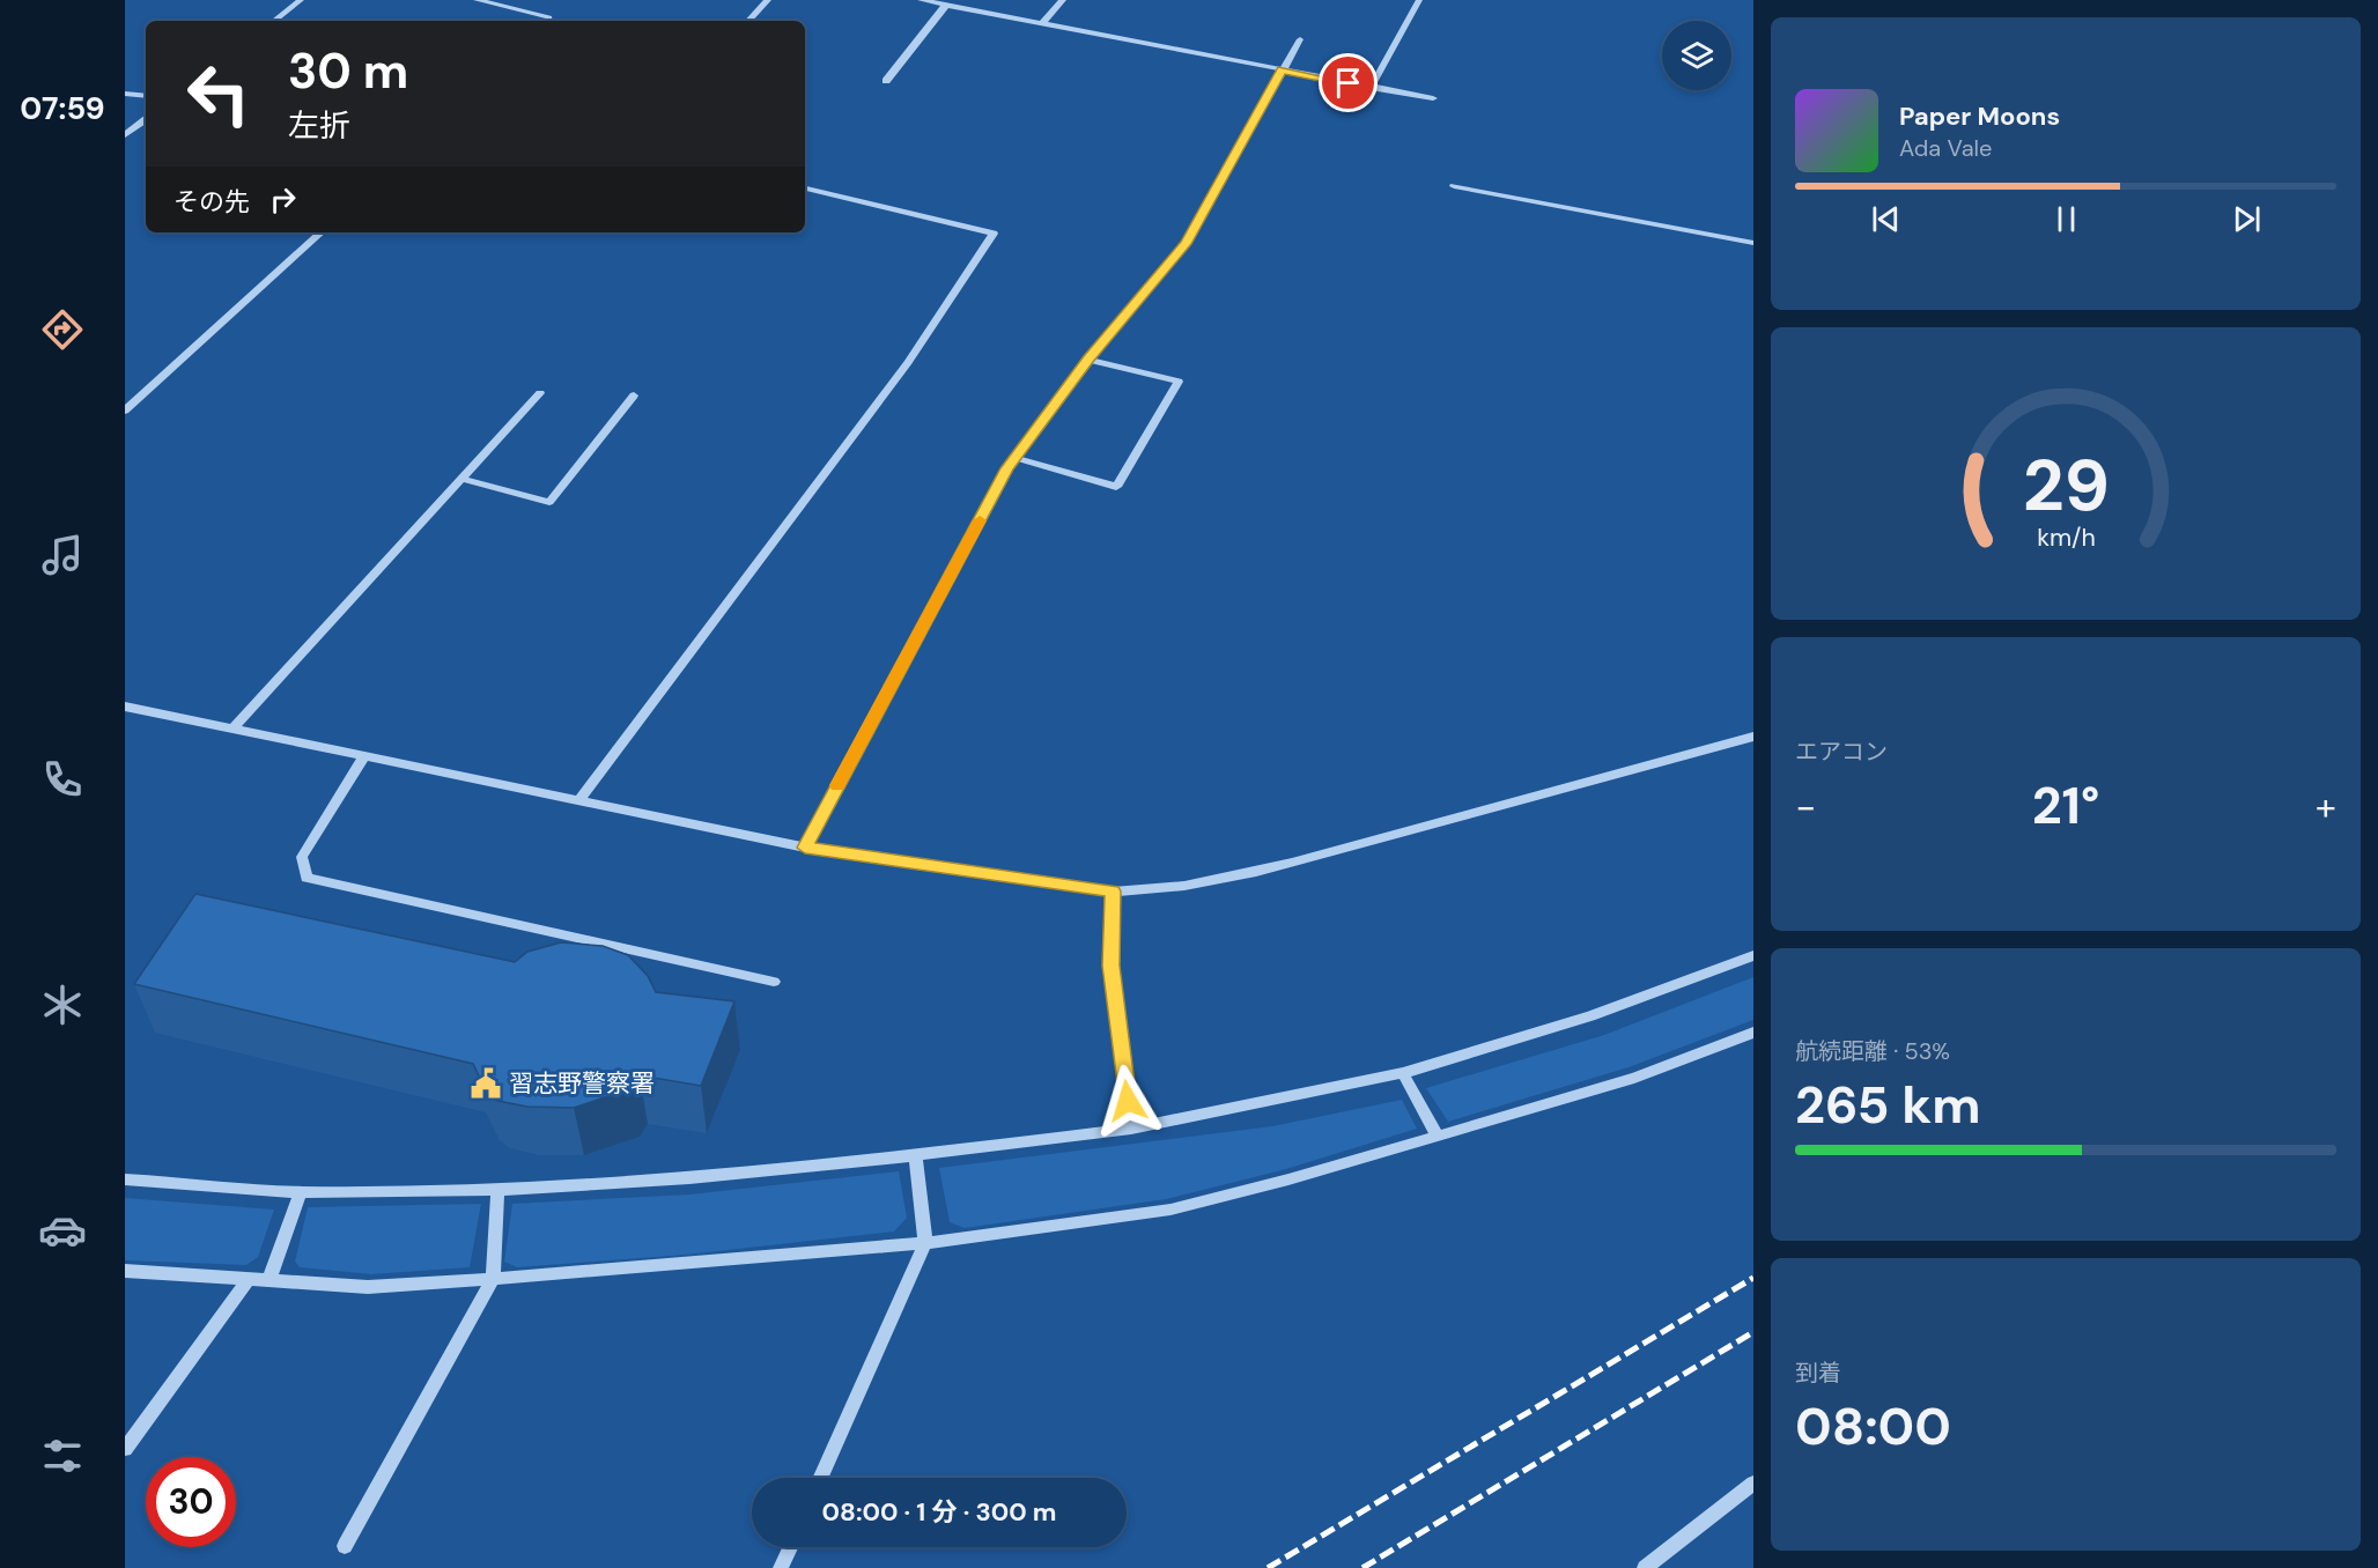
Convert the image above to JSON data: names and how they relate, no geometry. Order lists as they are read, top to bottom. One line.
{"places":{"public building":["習志野警察署"]},"page":{"tabs":"07:59","turn":["30 m","左折"],"song":["Paper Moons","Ada Vale"],"then":"その先","tile":["エアコン",["航続距離 · 53%","265 km"],["到着","08:00"]],"heat":["−","21°","+"],"limit":"30","trip":"08:00 · 1 分 · 300 m","gauge":["29","km/h"]}}
